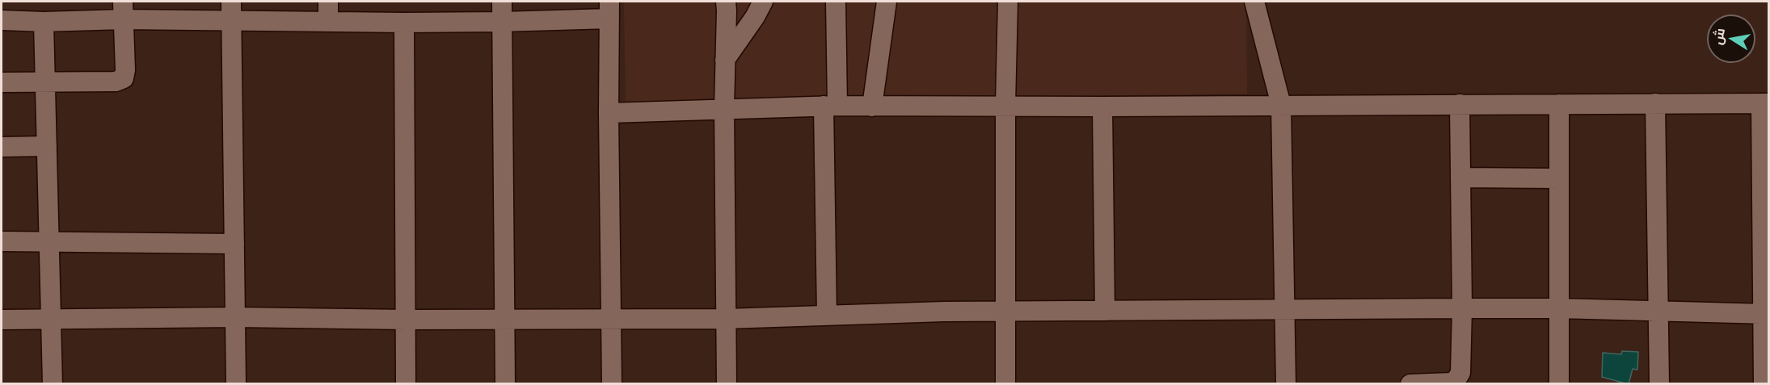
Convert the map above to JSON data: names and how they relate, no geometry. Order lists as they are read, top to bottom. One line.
{"north":"left"}
